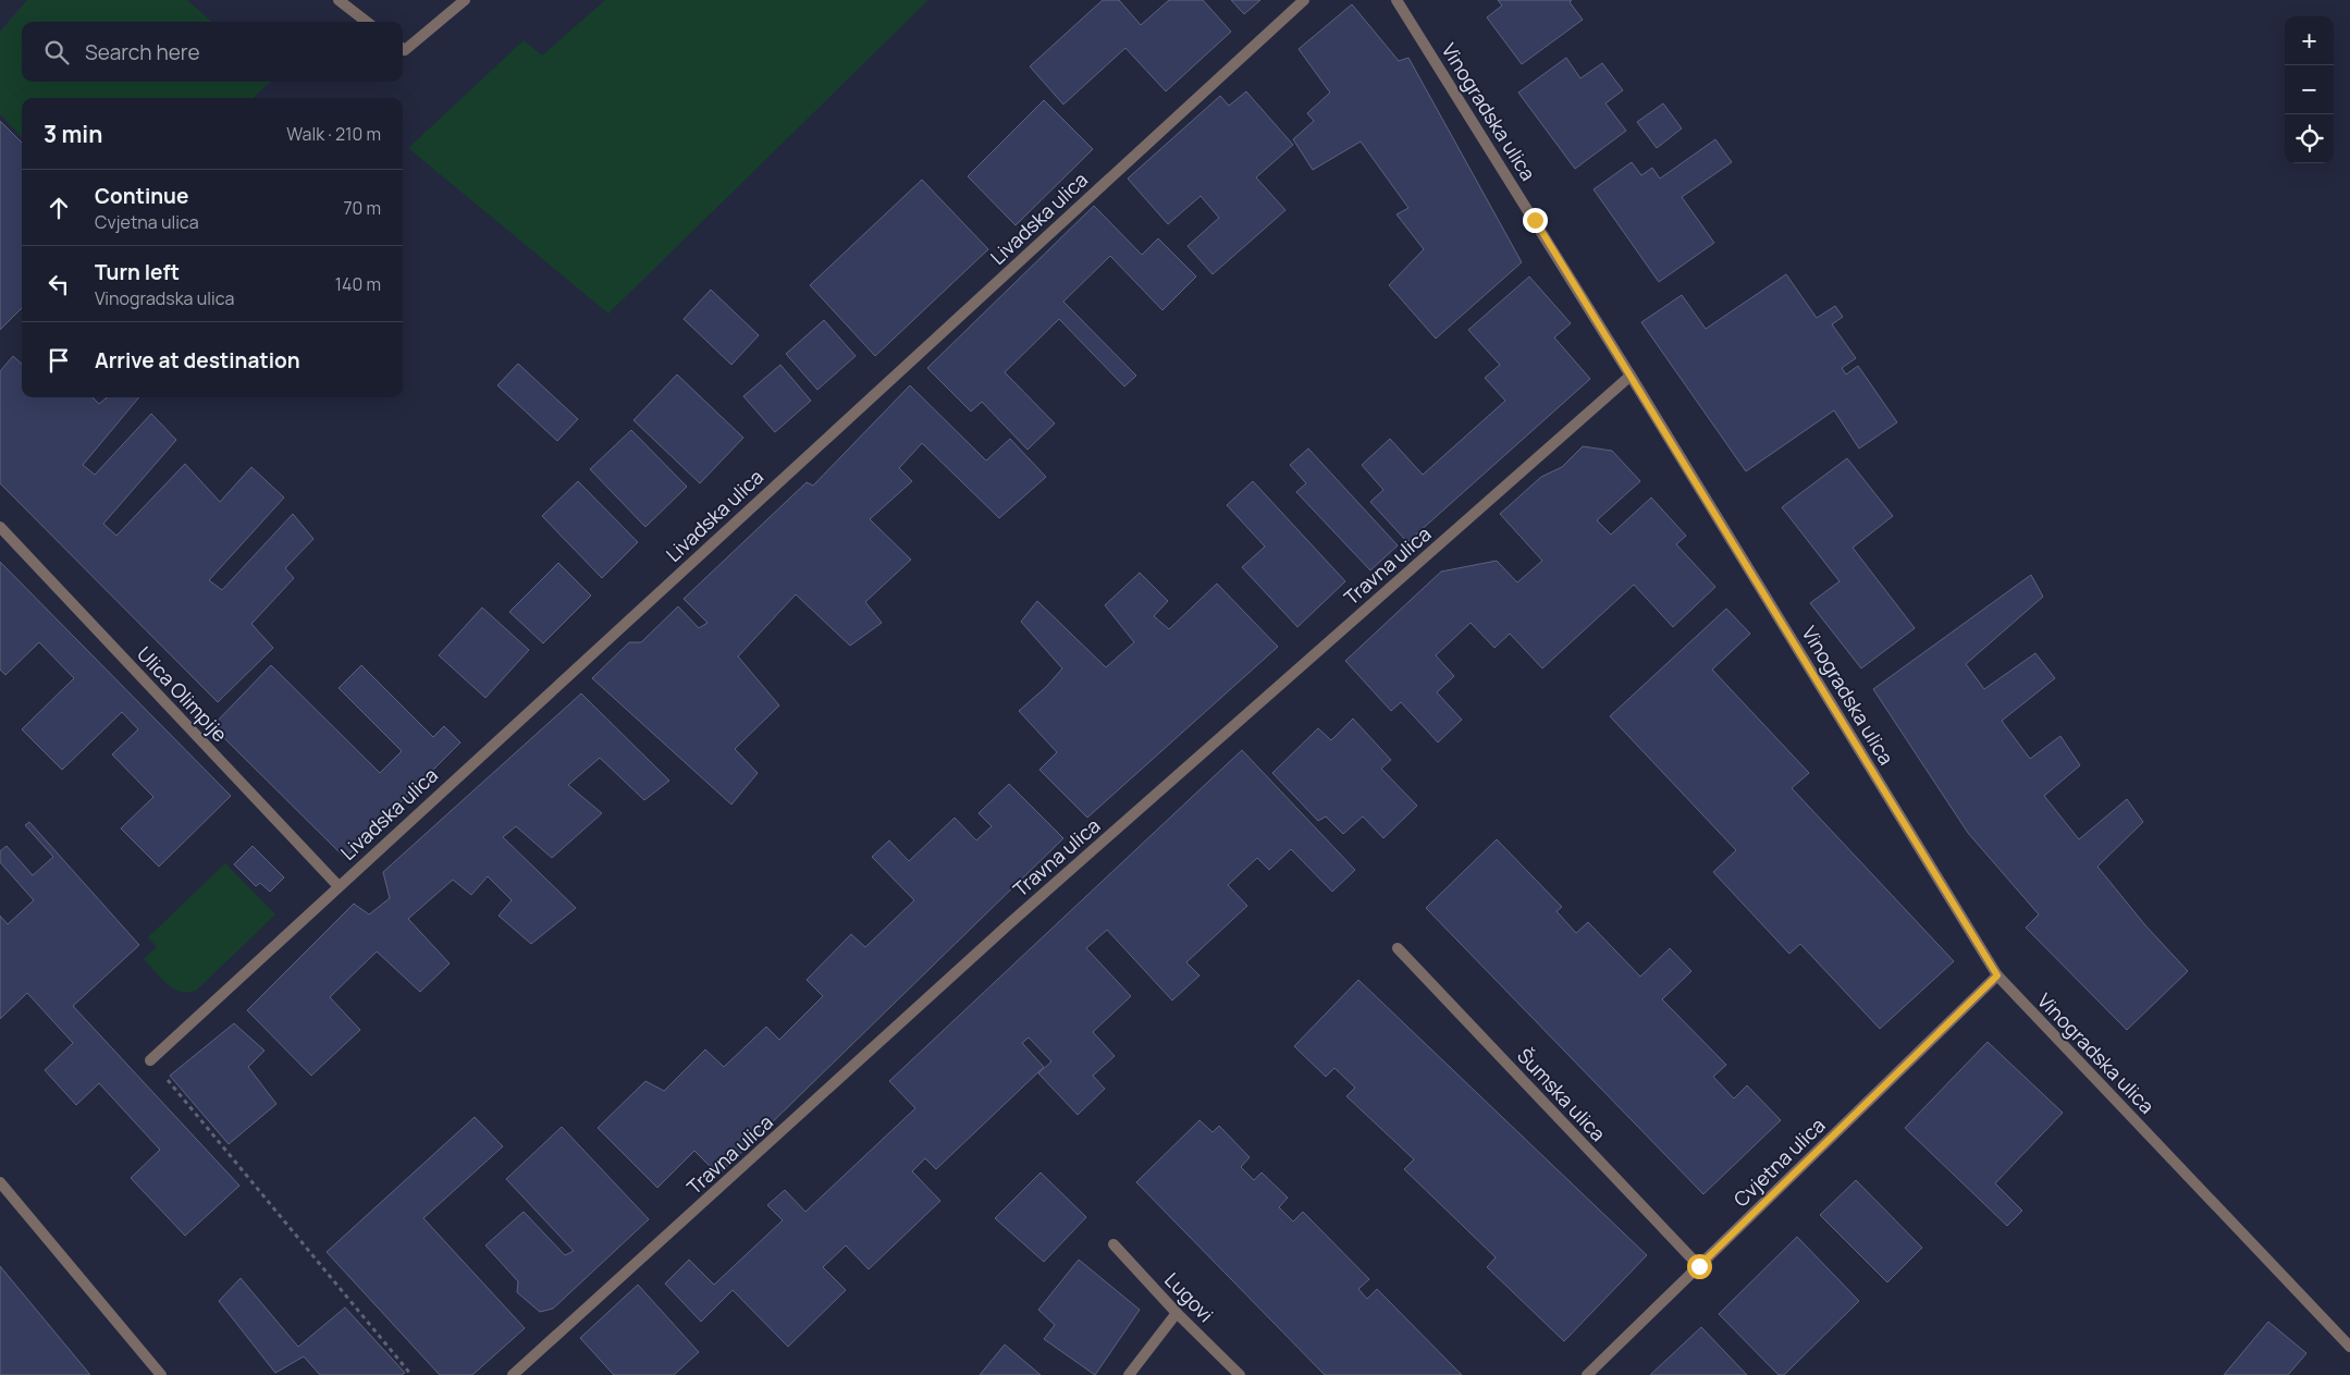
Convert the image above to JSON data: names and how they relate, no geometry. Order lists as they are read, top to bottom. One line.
{"streets":{"street":["Vinogradska ulica","Livadska ulica","Travna ulica","Ulica Olimpije","Šumska ulica","Cvjetna ulica","Lugovi"]},"crossings":[["Vinogradska ulica","Travna ulica"],["Vinogradska ulica","Cvjetna ulica"],["Livadska ulica","Ulica Olimpije"],["Šumska ulica","Cvjetna ulica"]],"page":{"map_buttons":["+","−"],"search":"Search here","heading":["3 min","Walk · 210 m"],"list":[["Continue","Cvjetna ulica","70 m"],["Turn left","Vinogradska ulica","140 m"],"Arrive at destination"]}}
